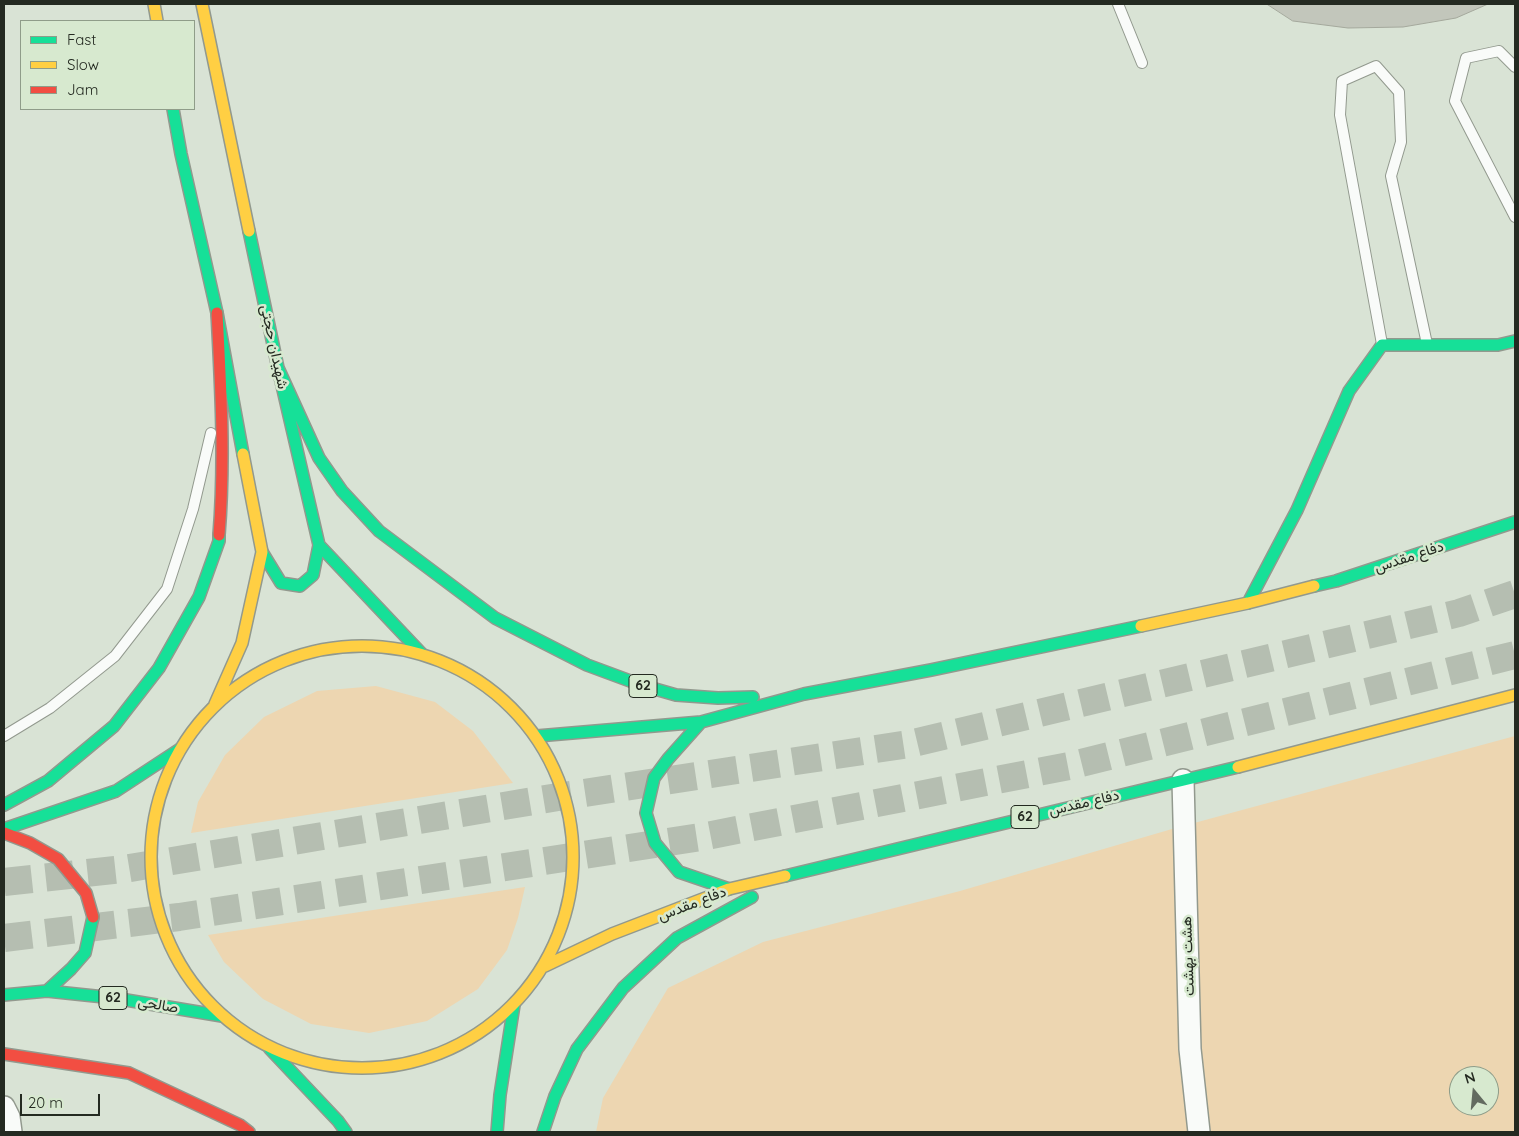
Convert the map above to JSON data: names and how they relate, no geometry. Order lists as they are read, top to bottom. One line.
{"streets":{"main road":["شهیدان حجتی","دفاع مقدس","62","صالحی"],"street":["هشت بهشت"]},"crossings":[["شهیدان حجتی","62"],["دفاع مقدس","62"],["دفاع مقدس","هشت بهشت"]],"legend":["Fast","Slow","Jam"],"scale_bar":"20 m","north":"top"}
